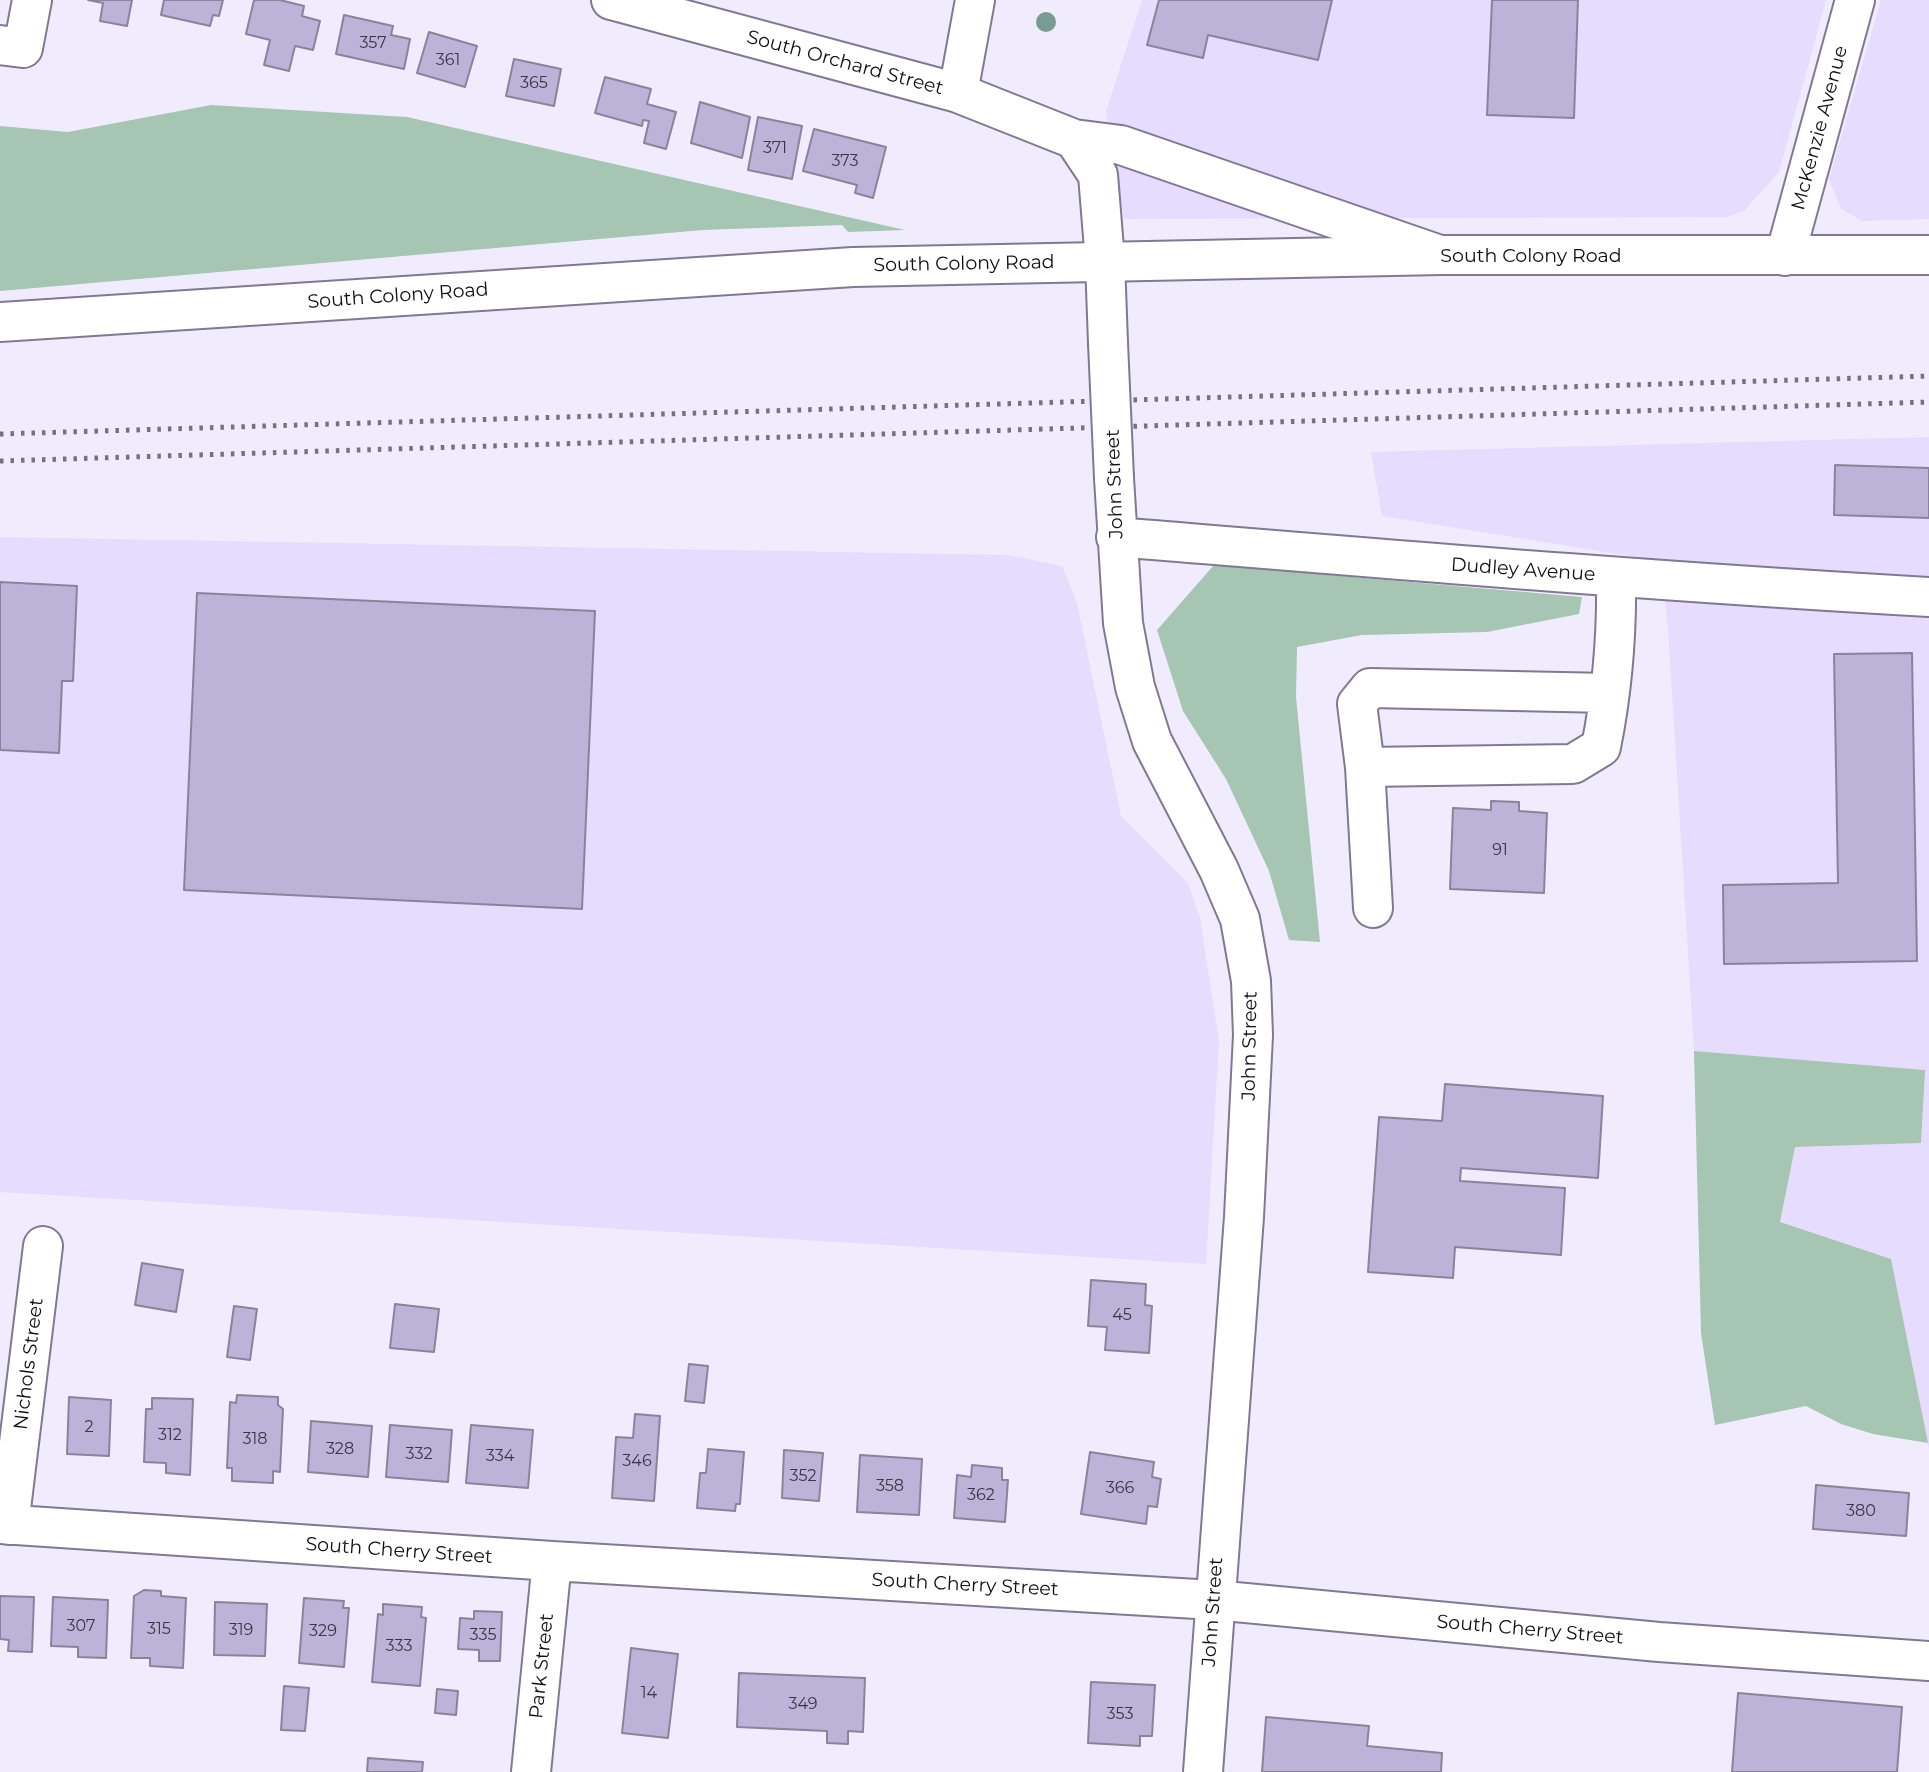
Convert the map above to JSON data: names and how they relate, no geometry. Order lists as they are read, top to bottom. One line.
{"streets":{"street":["South Orchard Street","McKenzie Avenue","South Colony Road","John Street","Dudley Avenue","Nichols Street","South Cherry Street","Park Street"]},"crossings":[["South Orchard Street","South Colony Road"],["McKenzie Avenue","South Colony Road"],["South Colony Road","John Street"],["John Street","Dudley Avenue"],["John Street","South Cherry Street"],["Nichols Street","South Cherry Street"],["South Cherry Street","Park Street"]],"house_numbers":["357","361","365","371","373","91","45","2","312","318","328","332","334","346","352","358","366","362","380","307","315","319","329","335","333","14","349","353"]}
